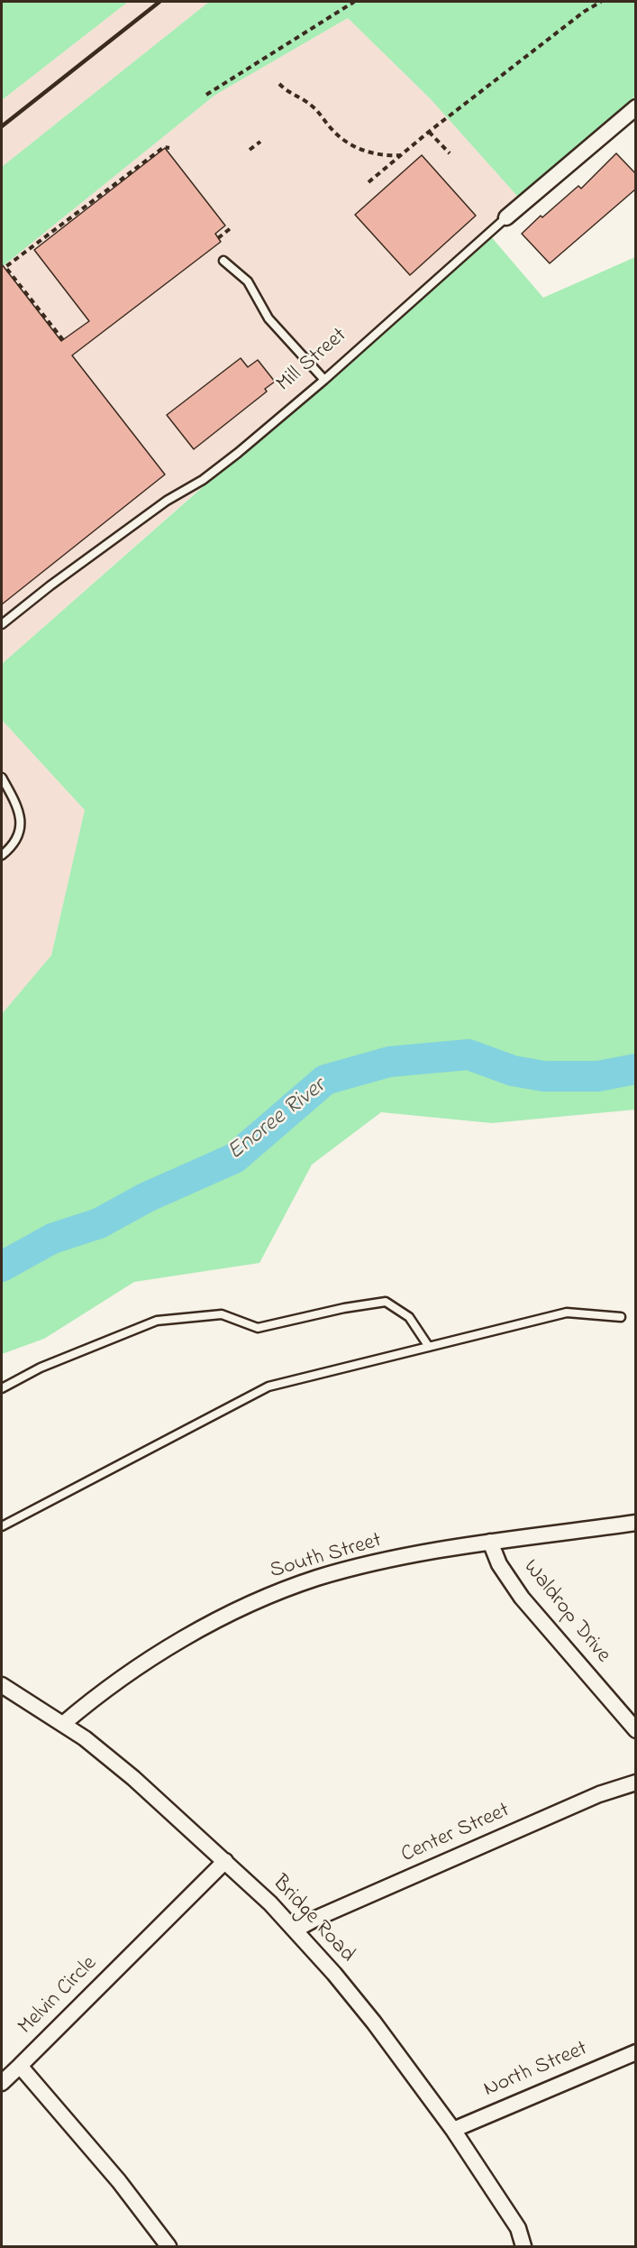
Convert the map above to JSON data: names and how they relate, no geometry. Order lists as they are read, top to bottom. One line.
{"streets":{"street":["Mill Street","South Street","Waldrop Drive","Center Street","Bridge Road","Melvin Circle","North Street"]},"crossings":[["South Street","Waldrop Drive"],["South Street","Bridge Road"],["Center Street","Bridge Road"],["Bridge Road","Melvin Circle"],["Bridge Road","North Street"]],"water":["Enoree River"]}
